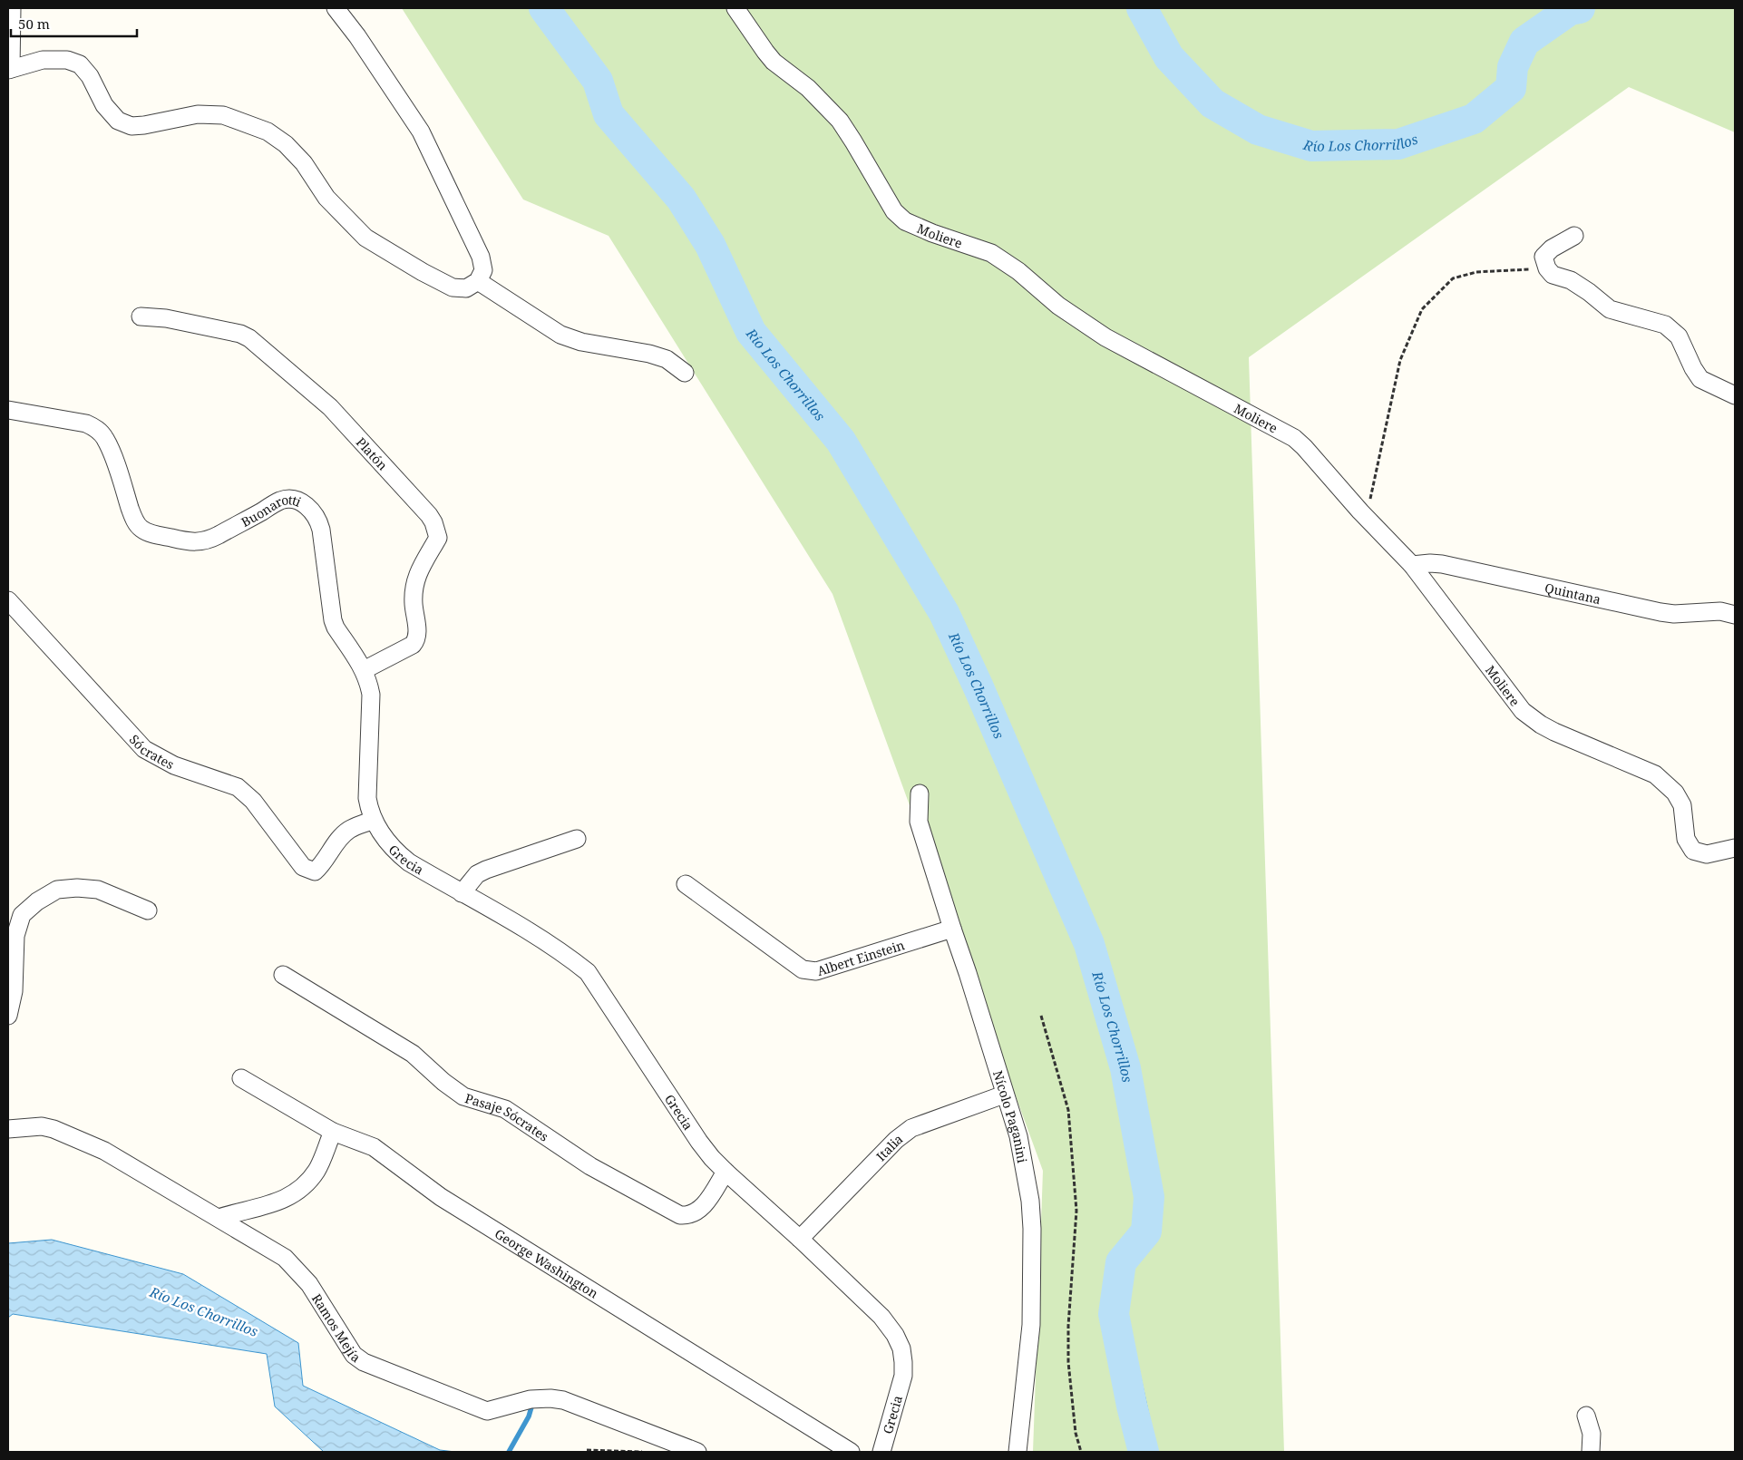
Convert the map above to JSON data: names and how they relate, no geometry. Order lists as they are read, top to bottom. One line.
{"streets":{"street":["Moliere","Platón","Buonarotti","Quintana","Sócrates","Grecia","Albert Einstein","Nícolo Paganini","Pasaje Sócrates","Italia","George Washington","Ramos Mejía"]},"crossings":[["Moliere","Quintana"],["Platón","Buonarotti"],["Buonarotti","Sócrates"],["Buonarotti","Grecia"],["Sócrates","Grecia"],["Grecia","Pasaje Sócrates"],["Grecia","Italia"],["Albert Einstein","Nícolo Paganini"],["Nícolo Paganini","Italia"]],"water":["Río Los Chorrillos"],"scale_bar":"50 m"}
